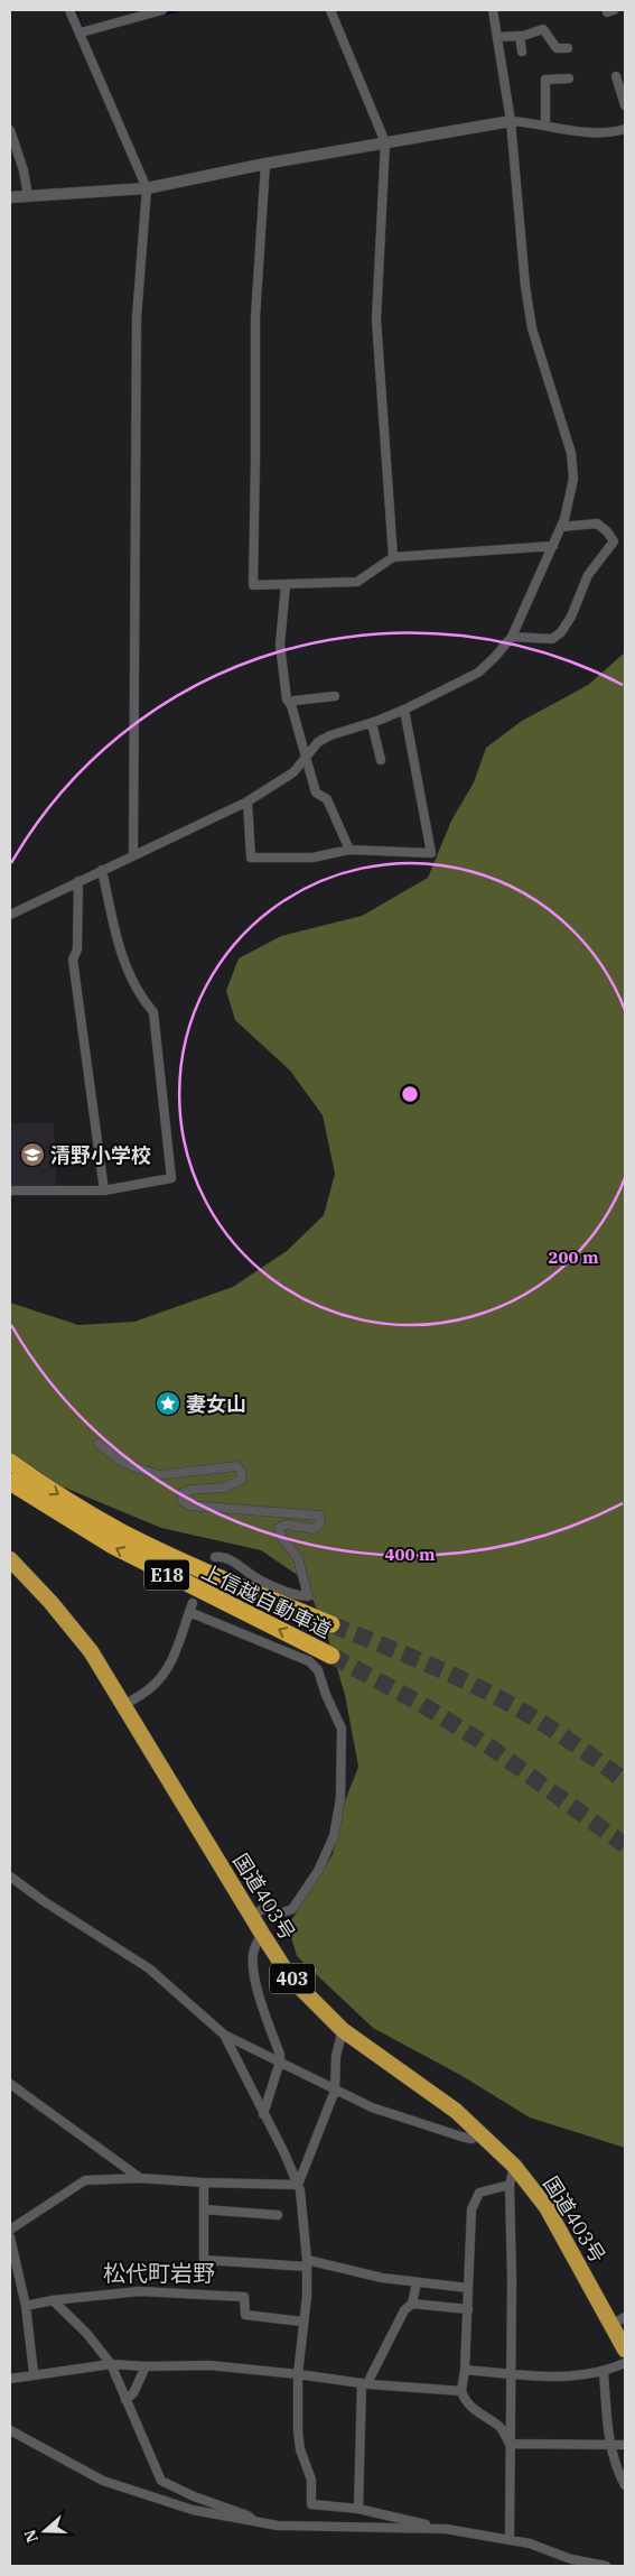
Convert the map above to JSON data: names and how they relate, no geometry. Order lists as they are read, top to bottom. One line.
{"streets":{"highway":["E18","上信越自動車道","国道403号","403"]},"districts":["松代町岩野"],"places":{"school or university":["清野小学校"],"place":["妻女山"]},"north":"left","rings":["200 m","400 m"]}
